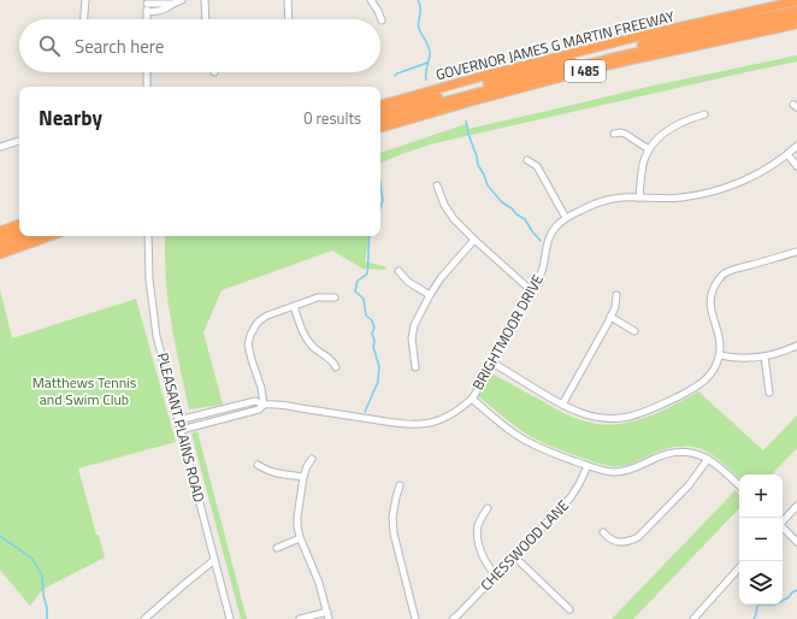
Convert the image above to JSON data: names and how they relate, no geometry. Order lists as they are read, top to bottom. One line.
{"streets":{"highway":["GOVERNOR JAMES G MARTIN FREEWAY","I 485"],"street":["BRIGHTMOOR DRIVE","PLEASANT PLAINS ROAD","CHESSWOOD LANE"]},"crossings":[["BRIGHTMOOR DRIVE","PLEASANT PLAINS ROAD"]],"parks":["Matthews Tennis and Swim Club"],"page":{"search":"Search here","heading":["Nearby","0 results"],"map_buttons":["+","−"]}}
